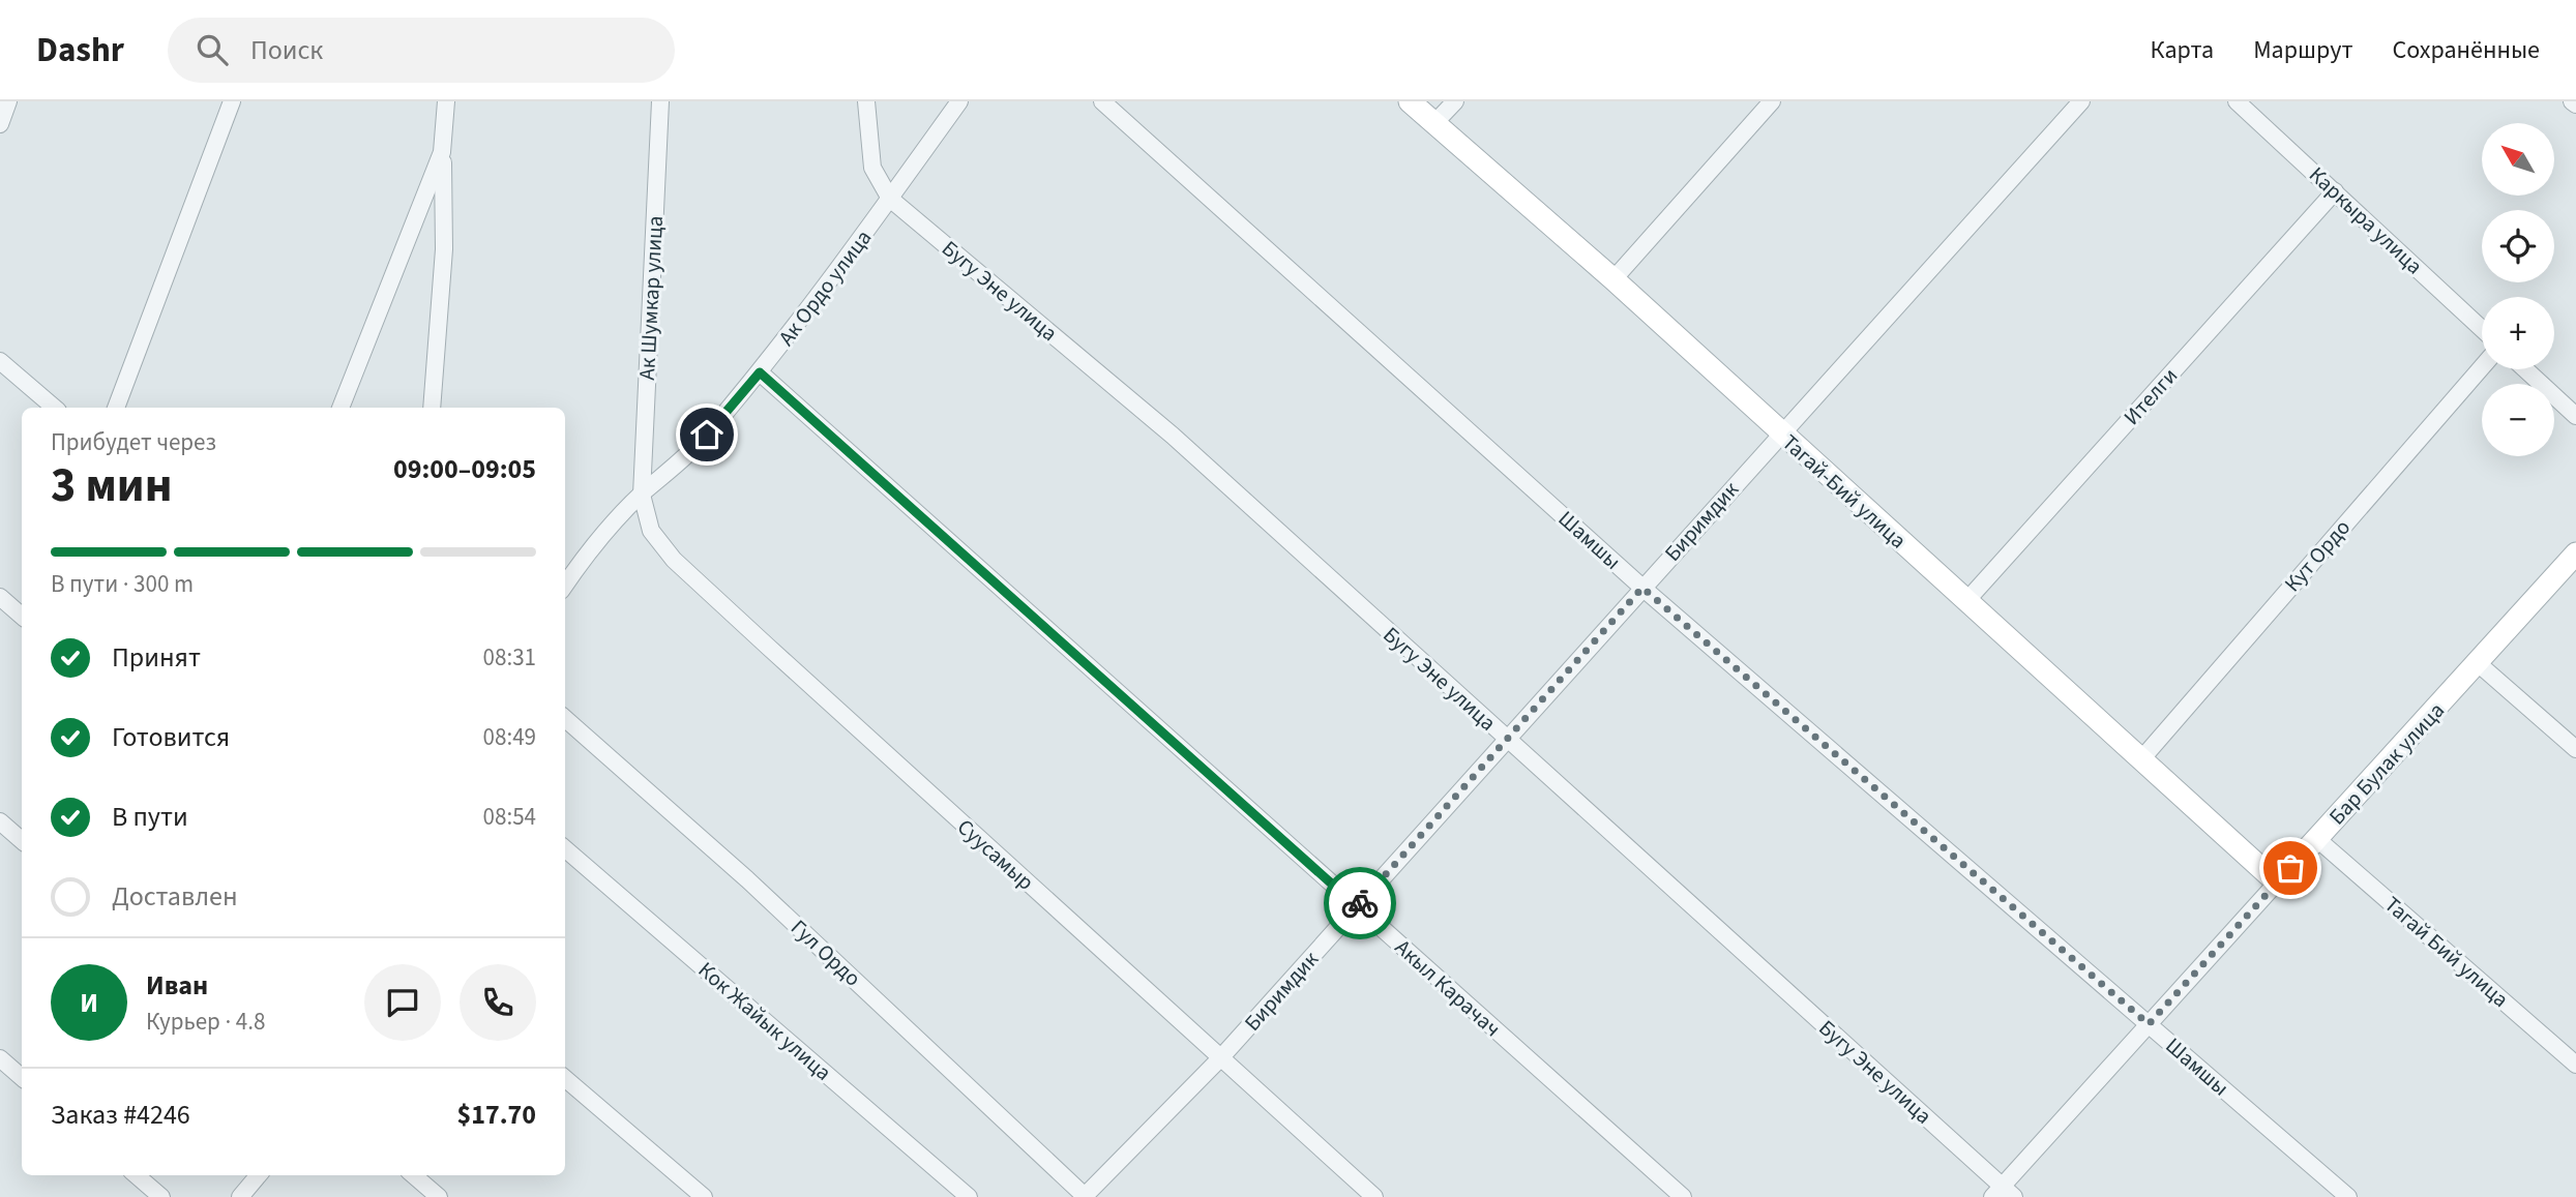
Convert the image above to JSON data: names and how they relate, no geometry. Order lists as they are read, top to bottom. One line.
{"streets":{"street":["Каркыра улица","Ак Ордо улица","Бугу Эне улица","Ак Шумкар улица","Ителги","Тагай-Бий улица","Биримдик","Шамшы","Кут Ордо","Бар Булак улица","Суусамыр","Тагай Бий улица","Гул Ордо","Акыл Карачач","Кок Жайык улица"]},"crossings":[["Каркыра улица","Ителги"],["Ак Ордо улица","Бугу Эне улица"],["Ак Ордо улица","Ак Шумкар улица"],["Ак Ордо улица","Суусамыр"],["Ак Ордо улица","Акыл Карачач"],["Бугу Эне улица","Биримдик"],["Бугу Эне улица","Бар Булак улица"],["Ак Шумкар улица","Суусамыр"],["Ителги","Тагай-Бий улица"],["Тагай-Бий улица","Биримдик"],["Тагай-Бий улица","Кут Ордо"],["Тагай-Бий улица","Бар Булак улица"],["Биримдик","Шамшы"],["Биримдик","Суусамыр"],["Биримдик","Гул Ордо"],["Биримдик","Акыл Карачач"],["Шамшы","Бар Булак улица"],["Бар Булак улица","Тагай Бий улица"]],"north":"top left","page":{"header":"Dashr","search":"Поиск","nav":["Карта","Маршрут","Сохранённые"],"map_buttons":["+","−"],"heading":["3 мин","Прибудет через","09:00–09:05"],"panel":["Иван","Курьер · 4.8","Заказ #4246","$17.70"],"bar":"В пути · 300 m","list":[["Принят","08:31"],["Готовится","08:49"],["В пути","08:54"],"Доставлен"],"round":"И"}}
